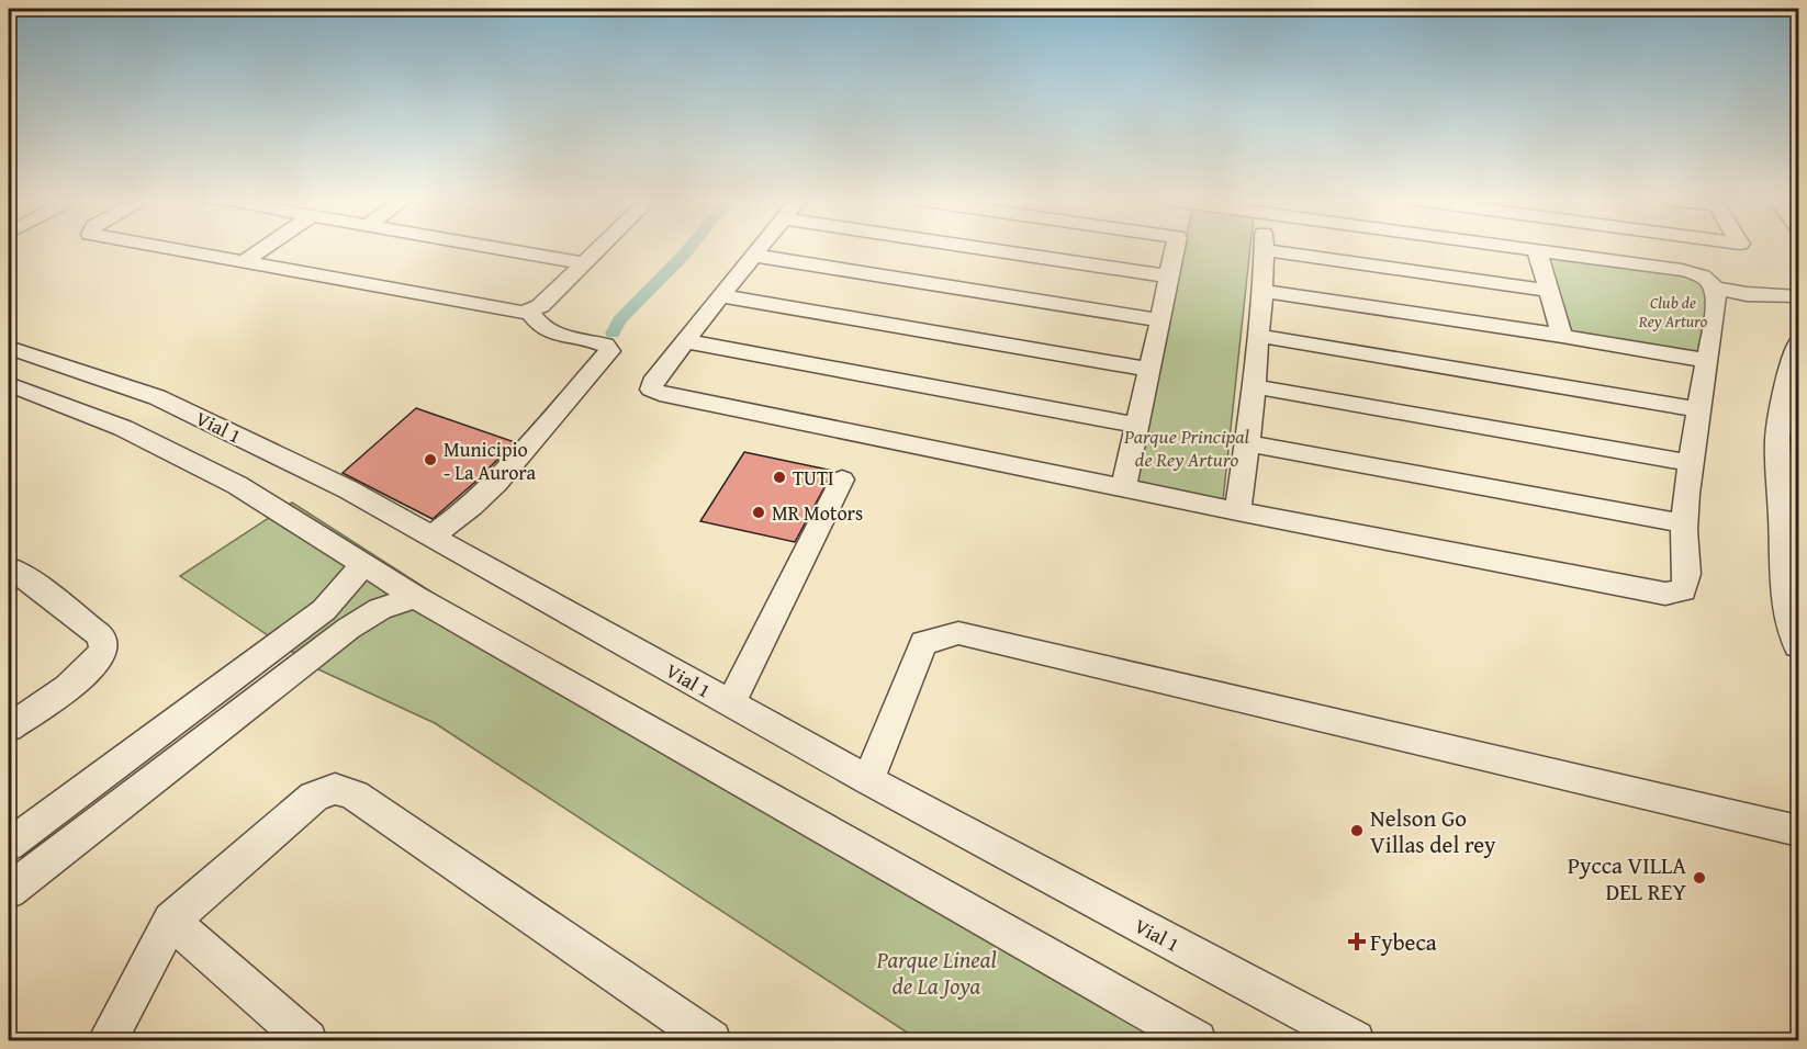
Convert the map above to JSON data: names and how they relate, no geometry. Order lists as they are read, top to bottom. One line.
{"streets":{"street":["Vial 1"]},"parks":["Club de Rey Arturo","Parque Principal de Rey Arturo","Parque Lineal de La Joya"],"places":{"other":["Municipio - La Aurora","TUTI","MR Motors","Nelson Go Villas del rey","Pycca VILLA DEL REY"],"health":["Fybeca"]}}
